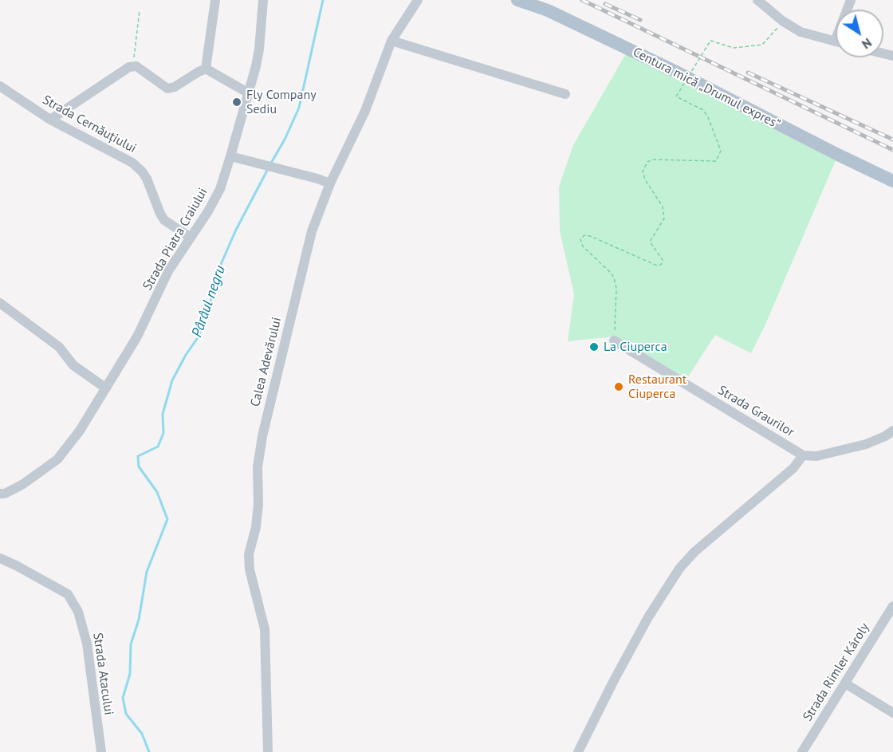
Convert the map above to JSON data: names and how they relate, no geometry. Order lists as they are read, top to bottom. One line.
{"streets":{"main road":["Centura mică „Drumul expres”"],"street":["Strada Cernăuțiului","Strada Piatra Craiului","Calea Adevărului","Strada Graurilor","Strada Rimler Károly","Strada Atacului"]},"crossings":[["Strada Cernăuțiului","Strada Piatra Craiului"]],"water":["Pârâul negru"],"places":["Fly Company Sediu","La Ciuperca","Restaurant Ciuperca"],"north":"bottom right"}
